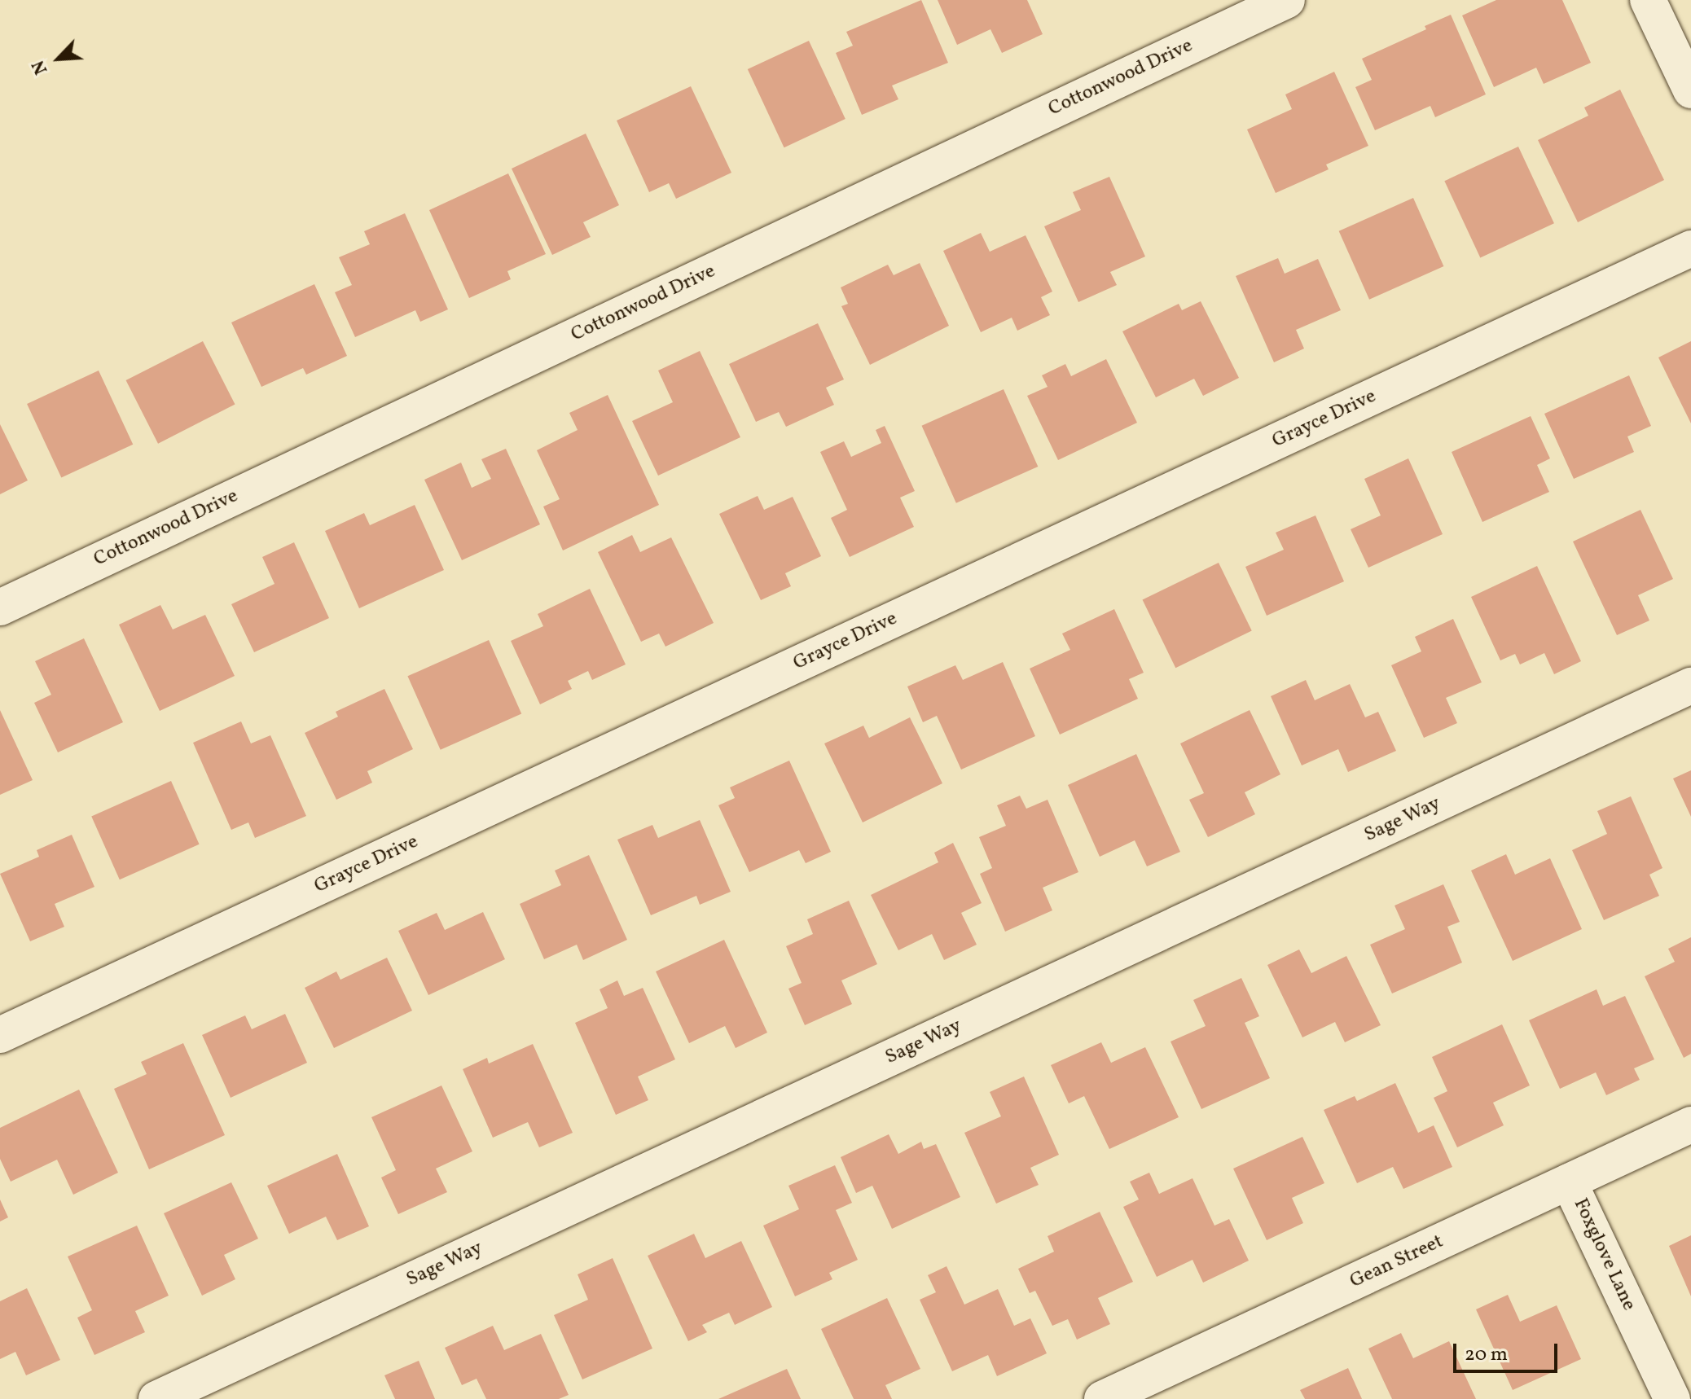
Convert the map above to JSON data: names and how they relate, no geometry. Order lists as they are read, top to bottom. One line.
{"streets":{"street":["Cottonwood Drive","Grayce Drive","Sage Way","Foxglove Lane","Gean Street"]},"crossings":[["Foxglove Lane","Gean Street"]],"scale_bar":"20 m","north":"bottom left"}
